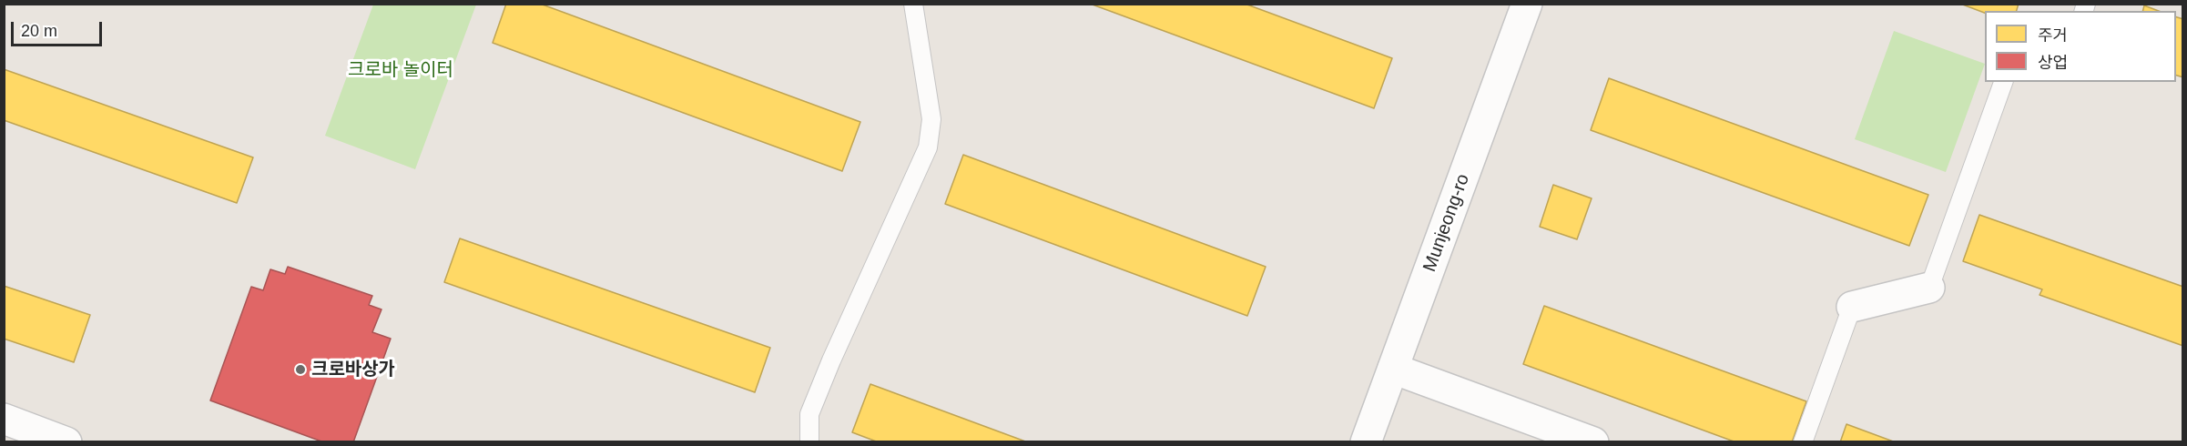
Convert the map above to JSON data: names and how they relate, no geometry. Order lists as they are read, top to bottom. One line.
{"streets":{"main road":["Munjeong-ro"]},"parks":["크로바 놀이터"],"places":["크로바상가"],"legend":["주거","상업"],"scale_bar":"20 m"}
